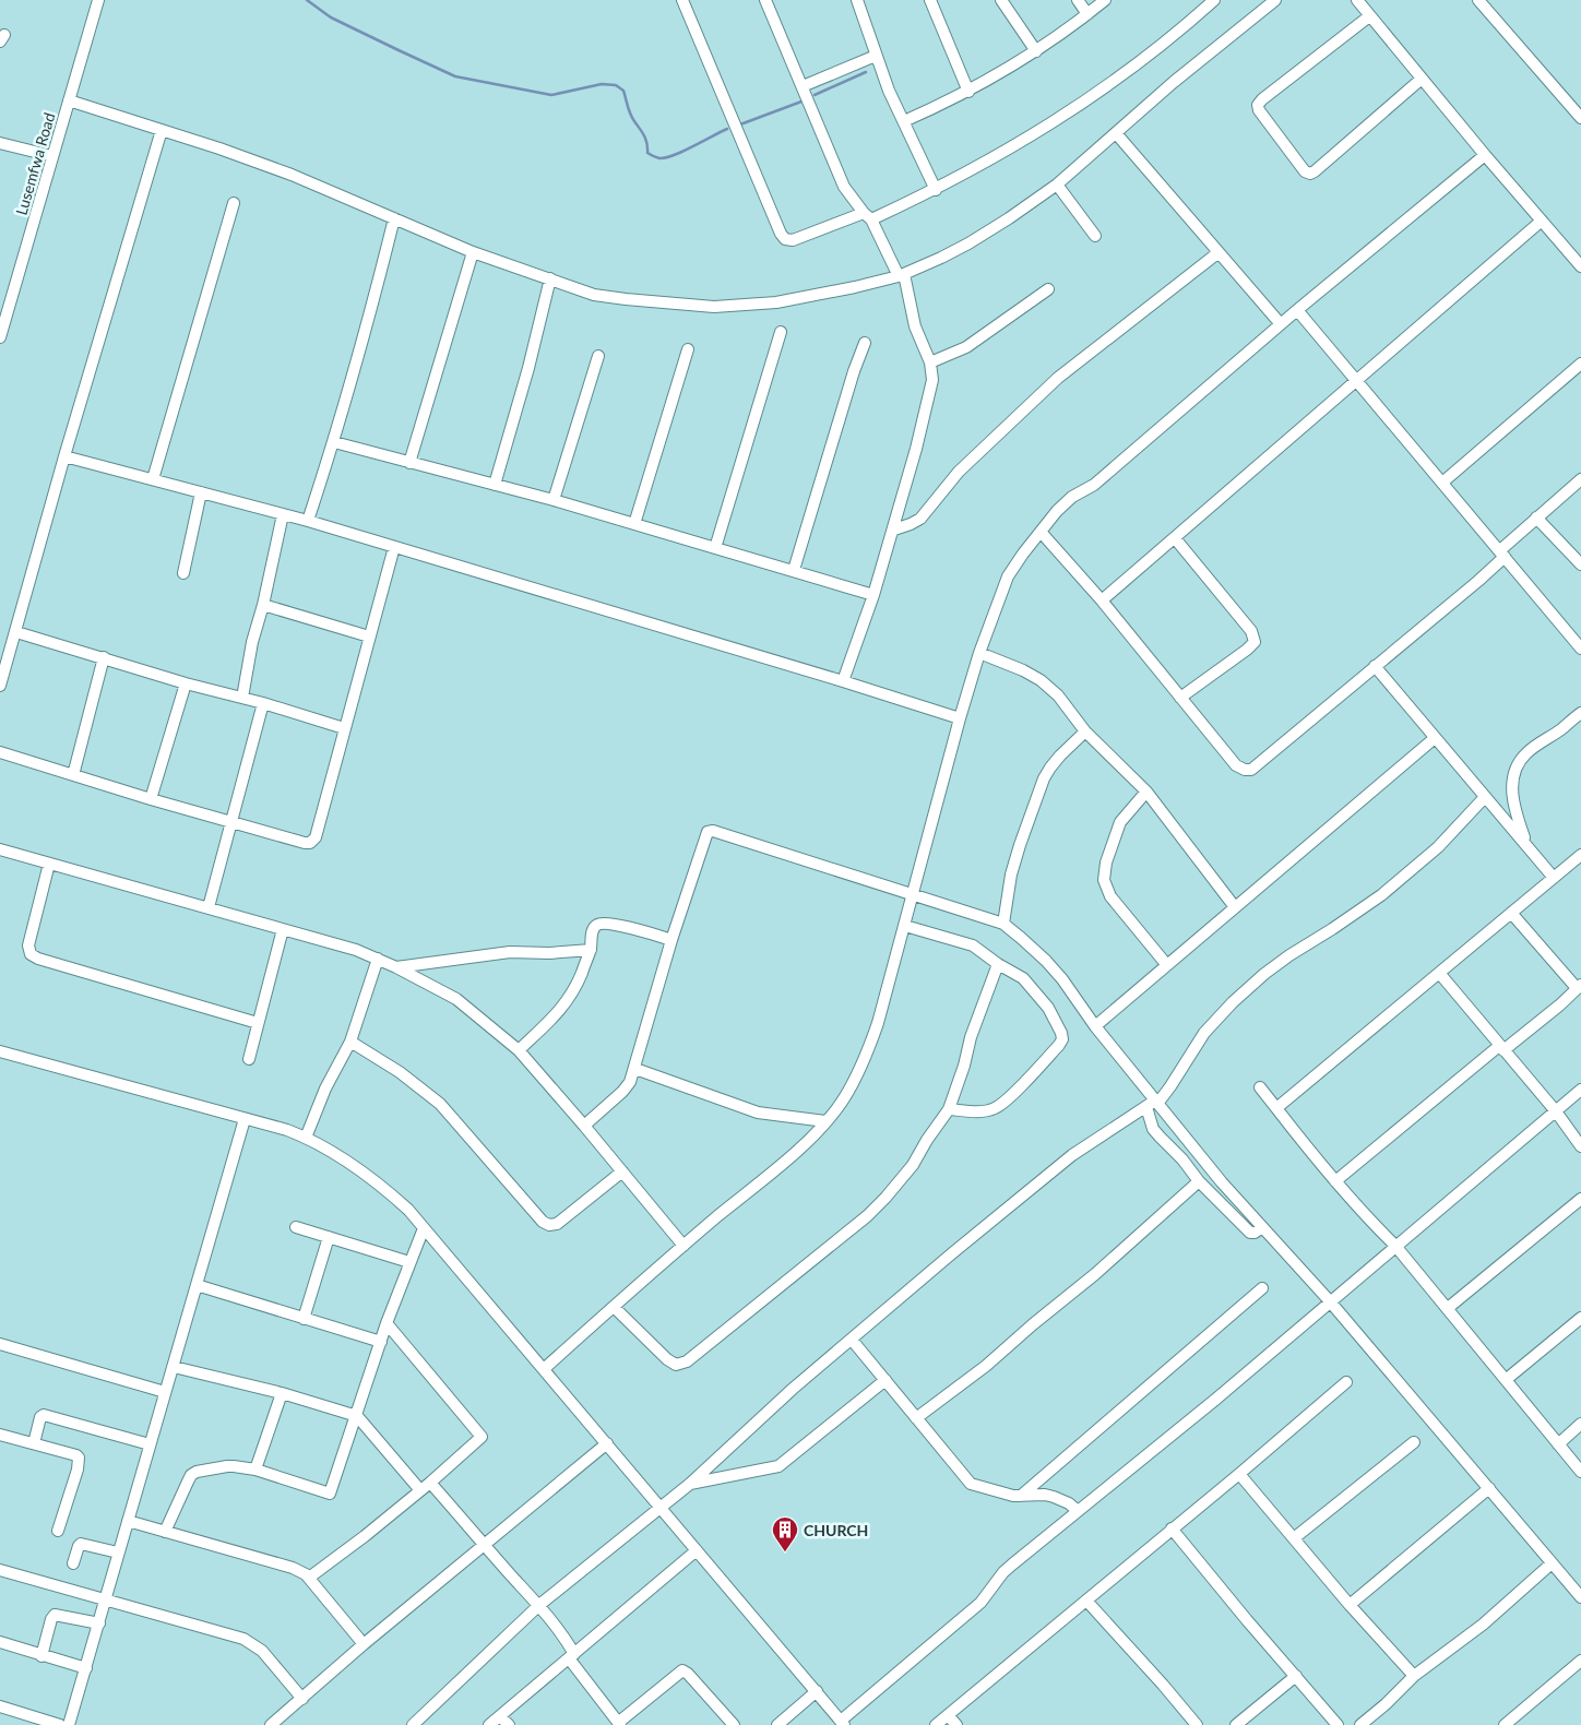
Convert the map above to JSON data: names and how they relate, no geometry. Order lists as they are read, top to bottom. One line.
{"streets":{"street":["Lusemfwa Road"]},"places":{"building":["CHURCH"]}}
